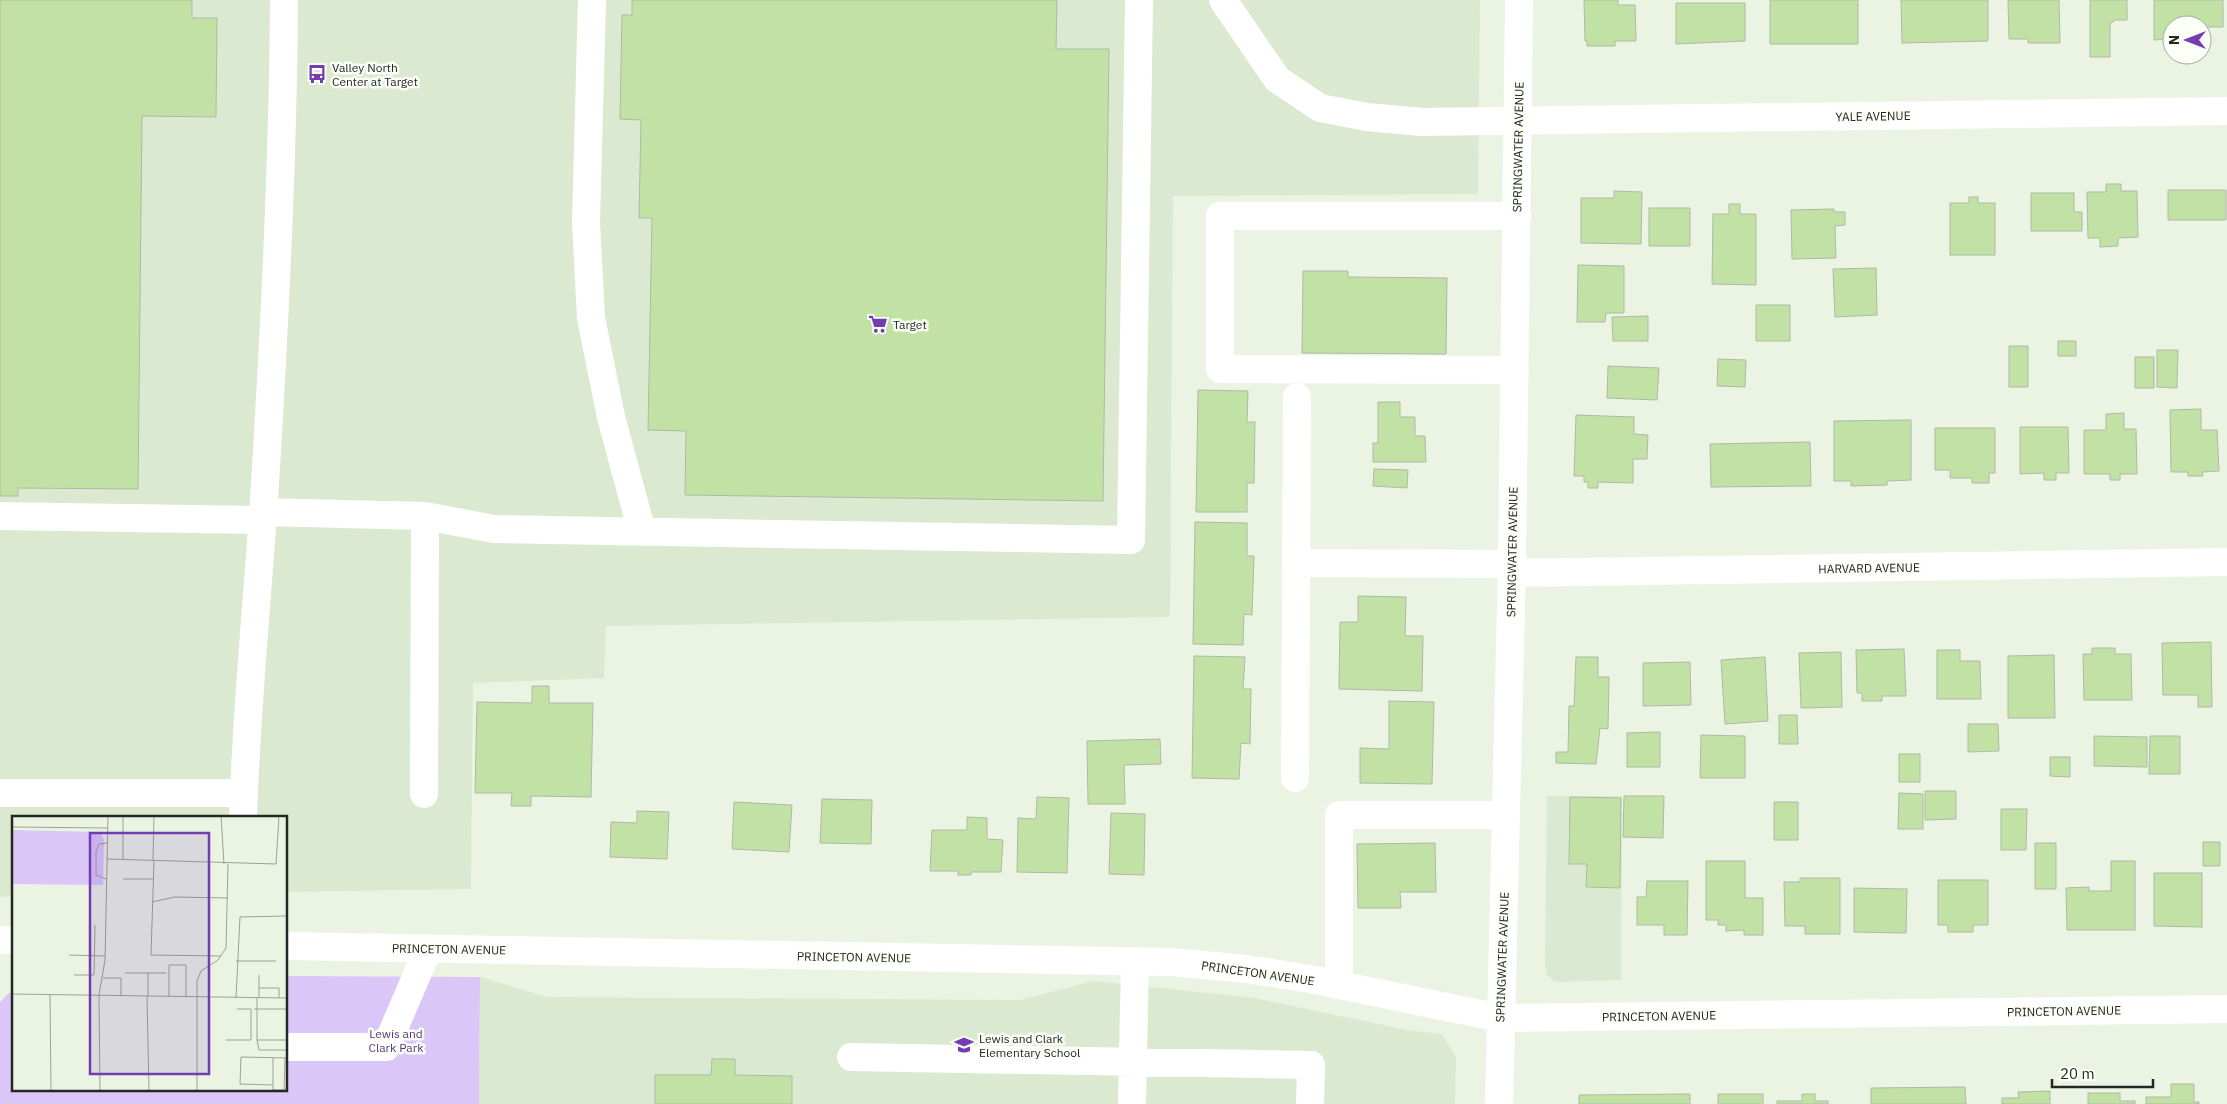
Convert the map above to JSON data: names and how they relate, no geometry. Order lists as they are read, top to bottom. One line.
{"streets":{"street":["YALE AVENUE","SPRINGWATER AVENUE","HARVARD AVENUE","PRINCETON AVENUE"]},"crossings":[["YALE AVENUE","SPRINGWATER AVENUE"],["SPRINGWATER AVENUE","HARVARD AVENUE"],["SPRINGWATER AVENUE","PRINCETON AVENUE"]],"parks":["Lewis and Clark Park"],"places":{"bus stop":["Valley North Center at Target"],"supermarket":["Target"],"school or university":["Lewis and Clark Elementary School"]},"scale_bar":"20 m","north":"left"}
